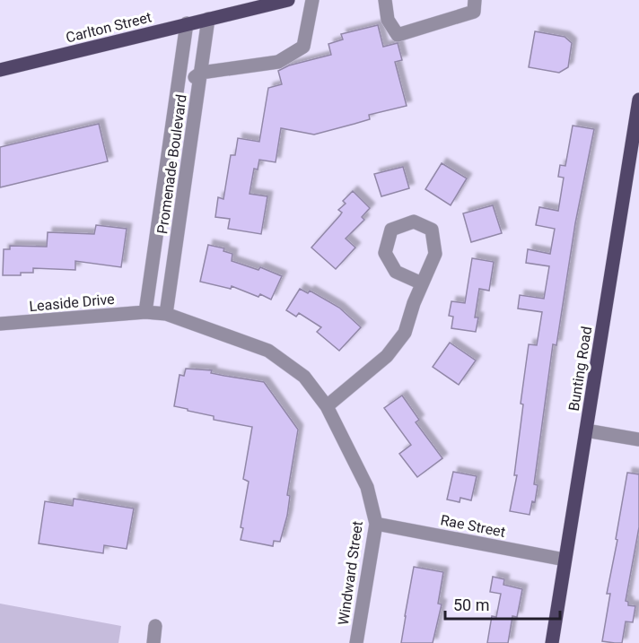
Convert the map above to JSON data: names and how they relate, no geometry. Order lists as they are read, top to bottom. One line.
{"streets":{"main road":["Carlton Street","Bunting Road"],"street":["Promenade Boulevard","Leaside Drive","Rae Street","Windward Street"]},"crossings":[["Carlton Street","Promenade Boulevard"],["Promenade Boulevard","Leaside Drive"],["Promenade Boulevard","Windward Street"],["Leaside Drive","Windward Street"],["Bunting Road","Rae Street"],["Rae Street","Windward Street"]],"scale_bar":"50 m"}
